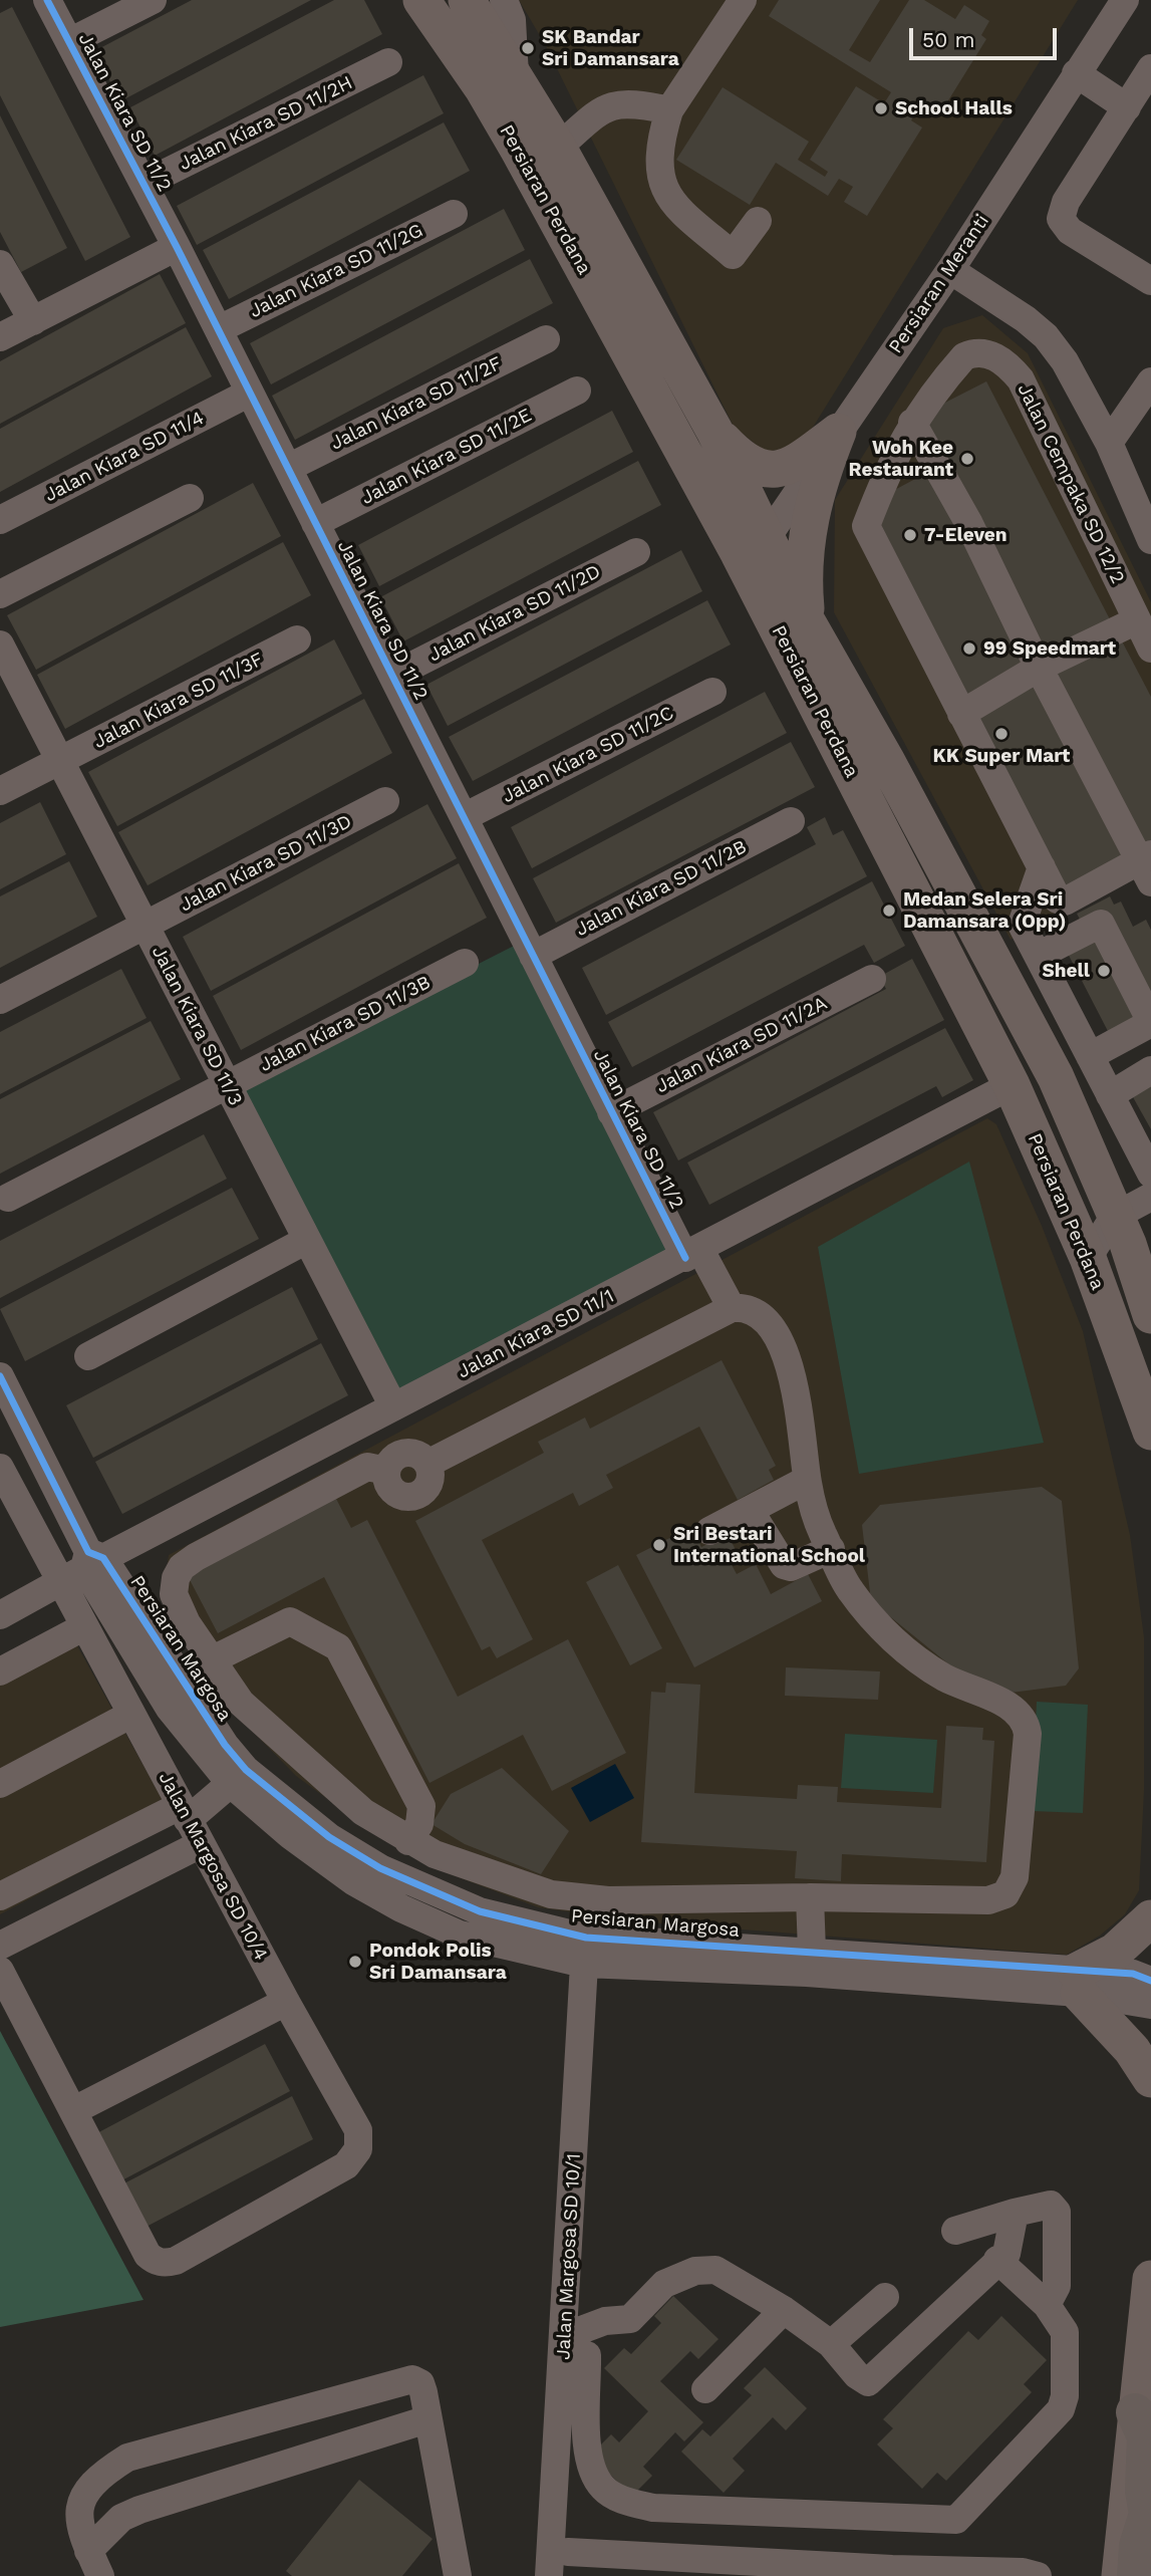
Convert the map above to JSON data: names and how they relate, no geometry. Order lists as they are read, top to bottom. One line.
{"streets":{"main road":["Persiaran Perdana"],"street":["Jalan Kiara SD 11/2","Jalan Kiara SD 11/2H","Jalan Kiara SD 11/2G","Persiaran Meranti","Jalan Kiara SD 11/2F","Jalan Kiara SD 11/4","Jalan Kiara SD 11/2E","Jalan Cempaka SD 12/2","Jalan Kiara SD 11/2D","Jalan Kiara SD 11/3F","Jalan Kiara SD 11/2C","Jalan Kiara SD 11/3D","Jalan Kiara SD 11/2B","Jalan Kiara SD 11/3B","Jalan Kiara SD 11/3","Jalan Kiara SD 11/2A","Jalan Kiara SD 11/1","Persiaran Margosa","Jalan Margosa SD 10/4","Jalan Margosa SD 10/1"]},"crossings":[["Jalan Kiara SD 11/2","Jalan Kiara SD 11/2H"],["Jalan Kiara SD 11/2","Jalan Kiara SD 11/2G"],["Jalan Kiara SD 11/2","Jalan Kiara SD 11/2F"],["Jalan Kiara SD 11/2","Jalan Kiara SD 11/4"],["Jalan Kiara SD 11/2","Jalan Kiara SD 11/2E"],["Jalan Kiara SD 11/2","Jalan Kiara SD 11/2D"],["Jalan Kiara SD 11/2","Jalan Kiara SD 11/2C"],["Jalan Kiara SD 11/2","Jalan Kiara SD 11/2B"],["Jalan Kiara SD 11/2","Jalan Kiara SD 11/2A"],["Jalan Kiara SD 11/2","Jalan Kiara SD 11/1"],["Persiaran Perdana","Persiaran Meranti"],["Persiaran Perdana","Jalan Kiara SD 11/1"],["Jalan Kiara SD 11/3F","Jalan Kiara SD 11/3"],["Jalan Kiara SD 11/3D","Jalan Kiara SD 11/3"],["Jalan Kiara SD 11/3B","Jalan Kiara SD 11/3"],["Jalan Kiara SD 11/3","Jalan Kiara SD 11/1"],["Jalan Kiara SD 11/1","Persiaran Margosa"],["Jalan Kiara SD 11/1","Jalan Margosa SD 10/4"],["Persiaran Margosa","Jalan Margosa SD 10/1"]],"places":["SK Bandar Sri Damansara","School Halls","Woh Kee Restaurant","7-Eleven","99 Speedmart","KK Super Mart","Medan Selera Sri Damansara (Opp)","Shell","Sri Bestari International School","Pondok Polis Sri Damansara"],"scale_bar":"50 m"}
